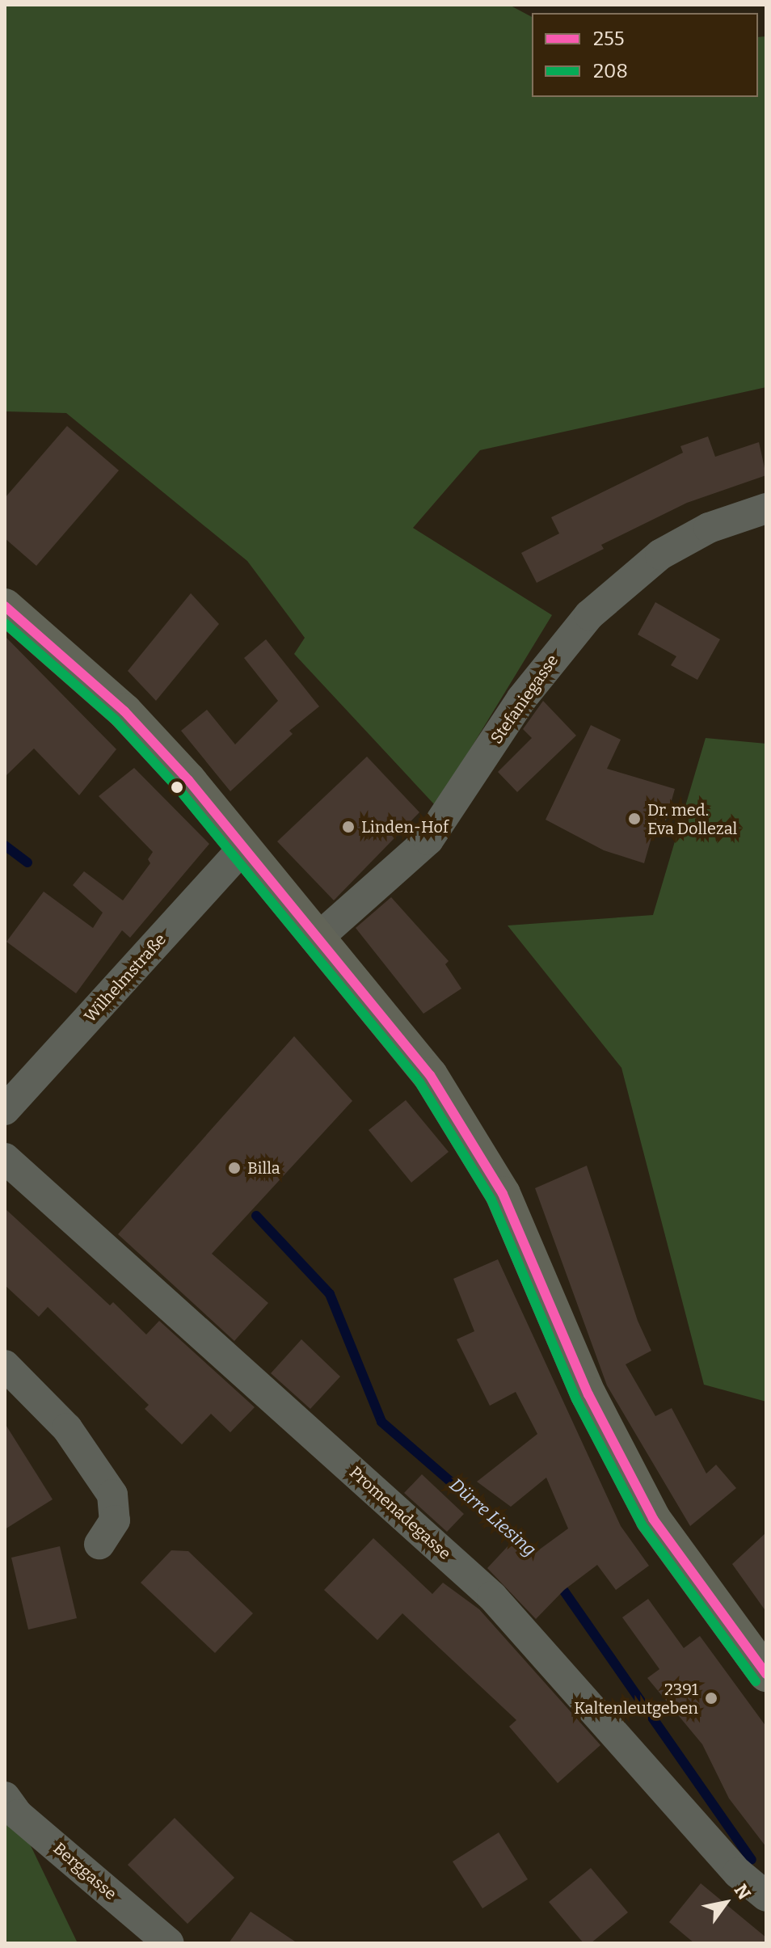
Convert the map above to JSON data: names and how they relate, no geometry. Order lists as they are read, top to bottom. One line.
{"streets":{"street":["Stefaniegasse","Wilhelmstraße","Promenadegasse","Berggasse"]},"water":["Dürre Liesing"],"places":["Dr. med. Eva Dollezal","Linden-Hof","Billa","2391 Kaltenleutgeben"],"lines":["transit line 255","transit line 208"],"legend":["255","208"],"north":"top right"}
